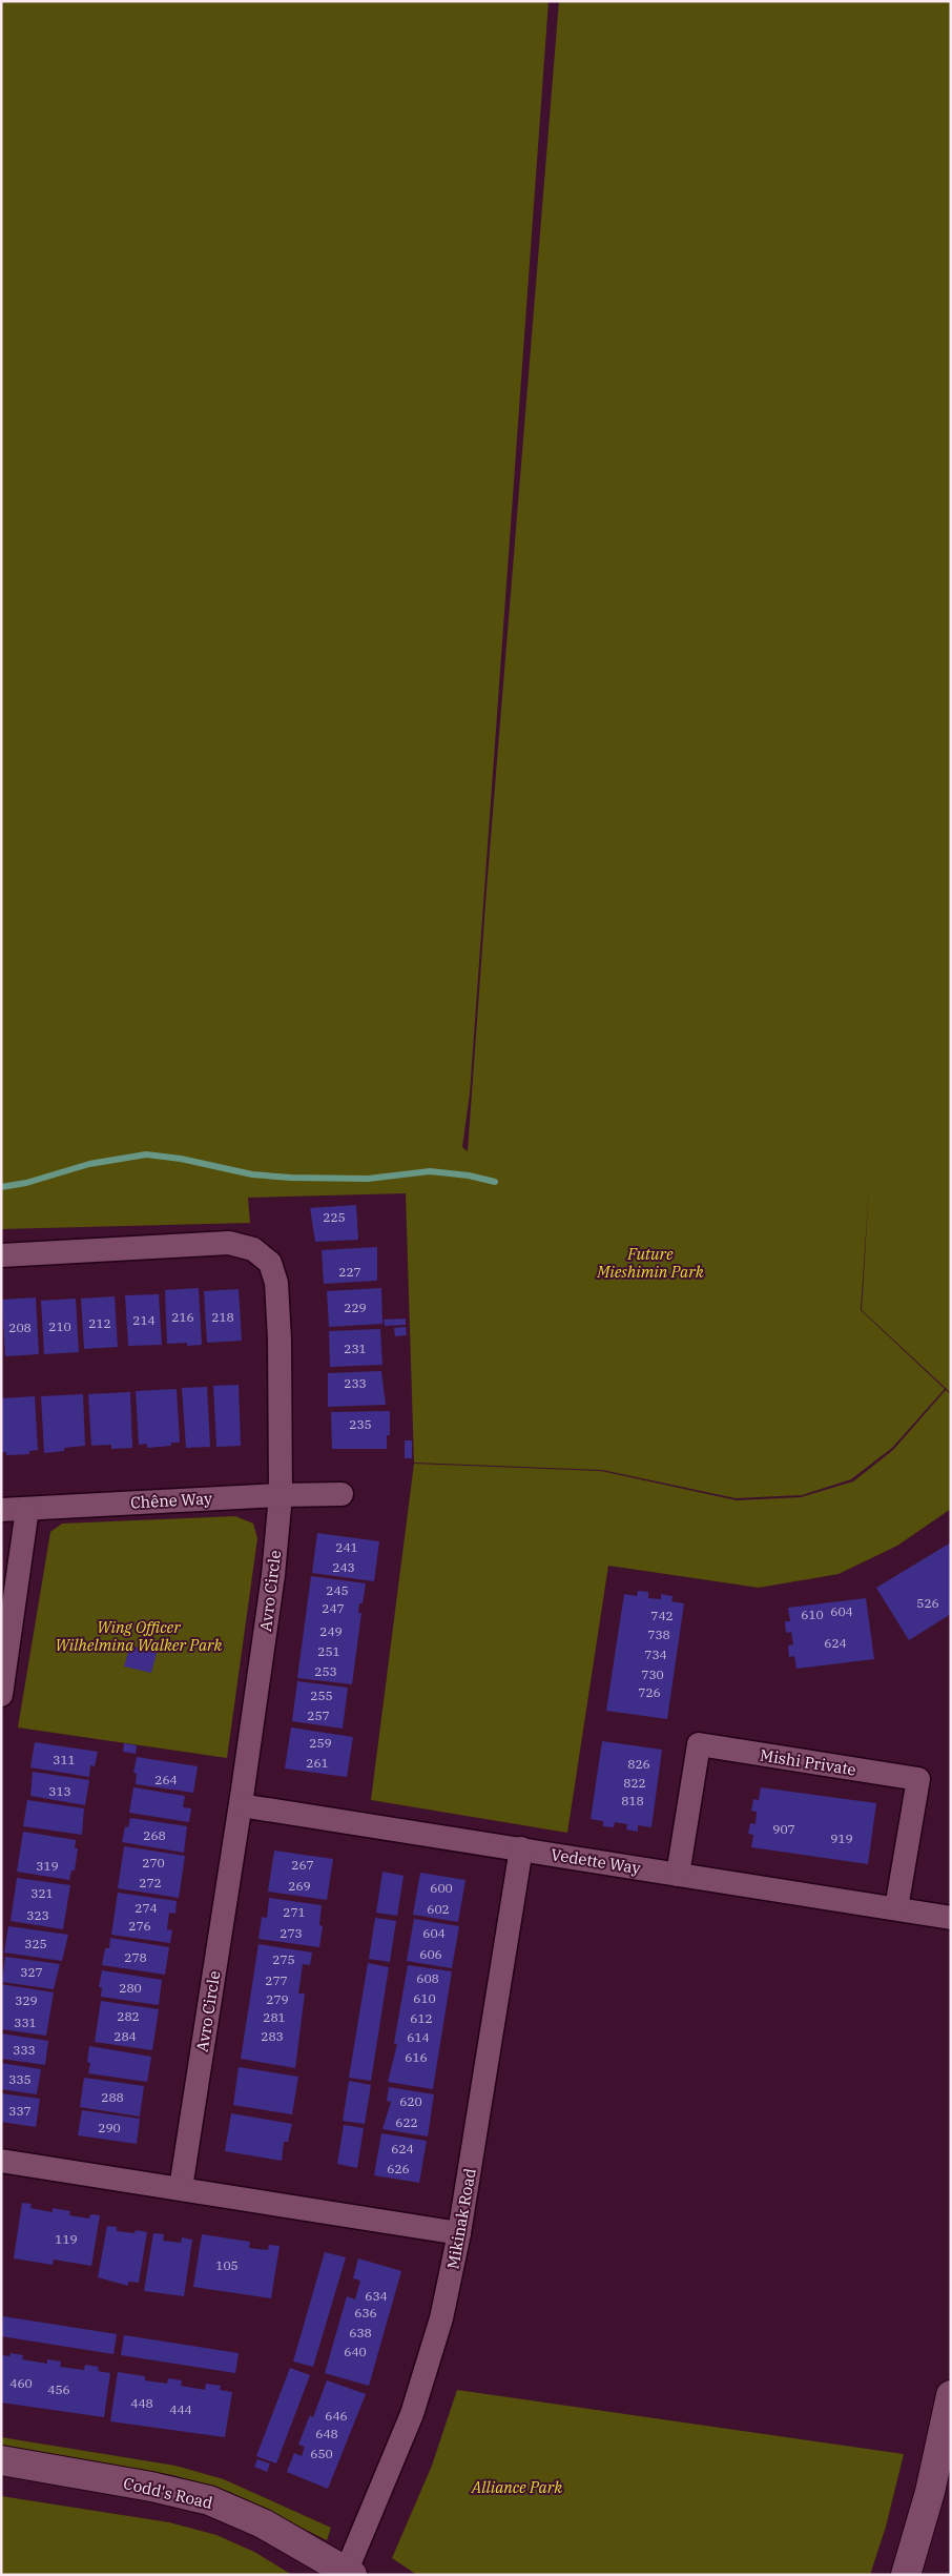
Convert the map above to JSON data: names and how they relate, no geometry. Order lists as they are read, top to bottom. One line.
{"streets":{"street":["Chêne Way","Avro Circle","Mishi Private","Vedette Way","Mikinak Road","Codd's Road"]},"crossings":[["Chêne Way","Avro Circle"],["Avro Circle","Vedette Way"],["Mishi Private","Vedette Way"],["Vedette Way","Mikinak Road"],["Mikinak Road","Codd's Road"]],"parks":["Future Mieshimin Park","Wing Officer Wilhelmina Walker Park","Alliance Park"],"house_numbers":["225","227","229","216","218","214","212","210","208","231","233","235","241","243","245","526","247","604","610","742","249","738","624","251","734","253","730","726","255","257","259","311","261","826","264","822","313","818","907","268","919","270","267","319","272","269","600","321","274","602","271","323","276","273","604","325","606","278","275","327","608","277","280","610","279","329","282","281","612","331","284","283","614","333","616","335","288","620","337","622","290","624","626","119","105","634","636","638","640","460","456","448","444","646","648","650"]}
